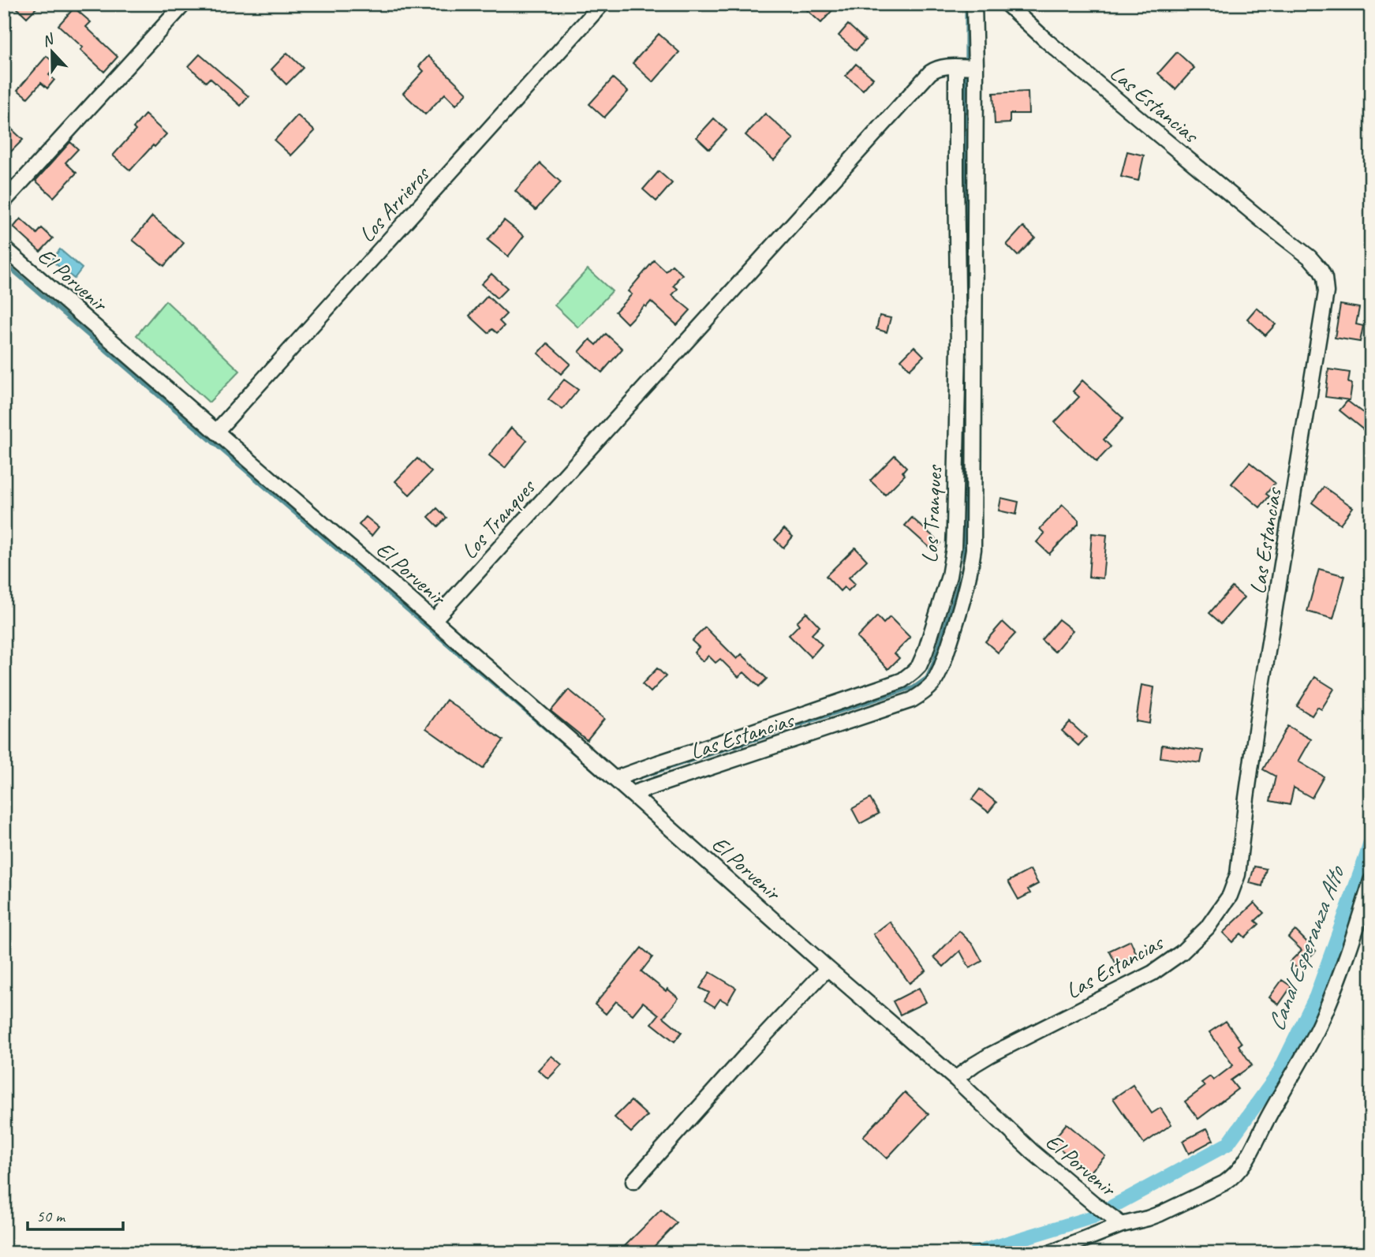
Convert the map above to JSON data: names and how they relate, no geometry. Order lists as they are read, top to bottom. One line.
{"streets":{"street":["Las Estancias","Los Arrieros","El Porvenir","Los Tranques"]},"crossings":[["Las Estancias","El Porvenir"],["Las Estancias","Los Tranques"],["Los Arrieros","El Porvenir"],["El Porvenir","Los Tranques"]],"water":["Canal Esperanza Alto"],"scale_bar":"50 m","north":"top"}
